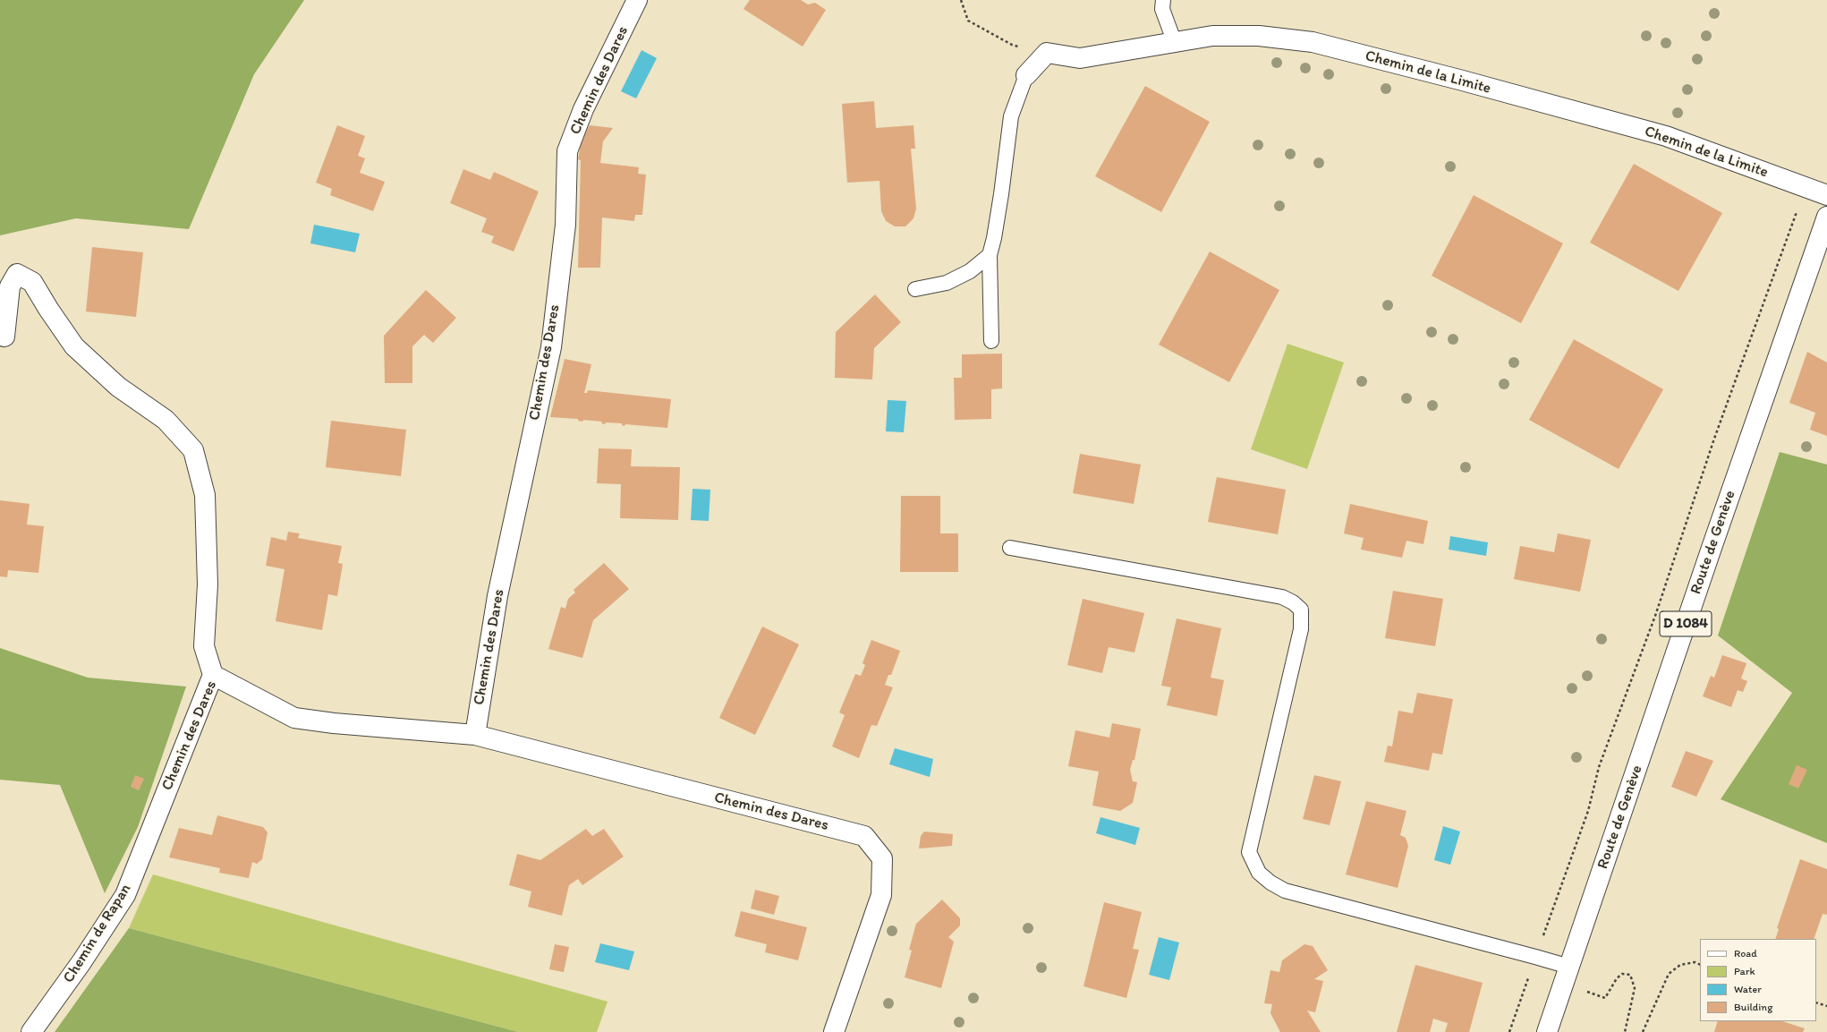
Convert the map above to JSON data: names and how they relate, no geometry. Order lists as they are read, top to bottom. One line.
{"streets":{"street":["Chemin de la Limite","Chemin des Dares","Route de Genève","D 1084","Chemin de Rapan"]},"crossings":[["Chemin des Dares","Chemin de Rapan"]],"legend":["Road","Park","Water","Building"]}
